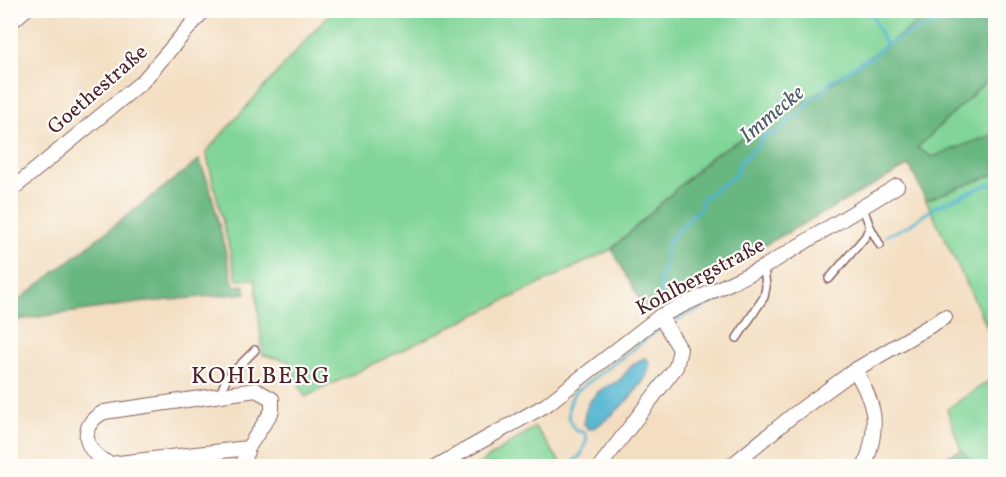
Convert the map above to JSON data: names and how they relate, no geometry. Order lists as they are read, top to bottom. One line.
{"streets":{"street":["Goethestraße","Kohlbergstraße"]},"districts":["KOHLBERG"],"water":["Immecke"]}
